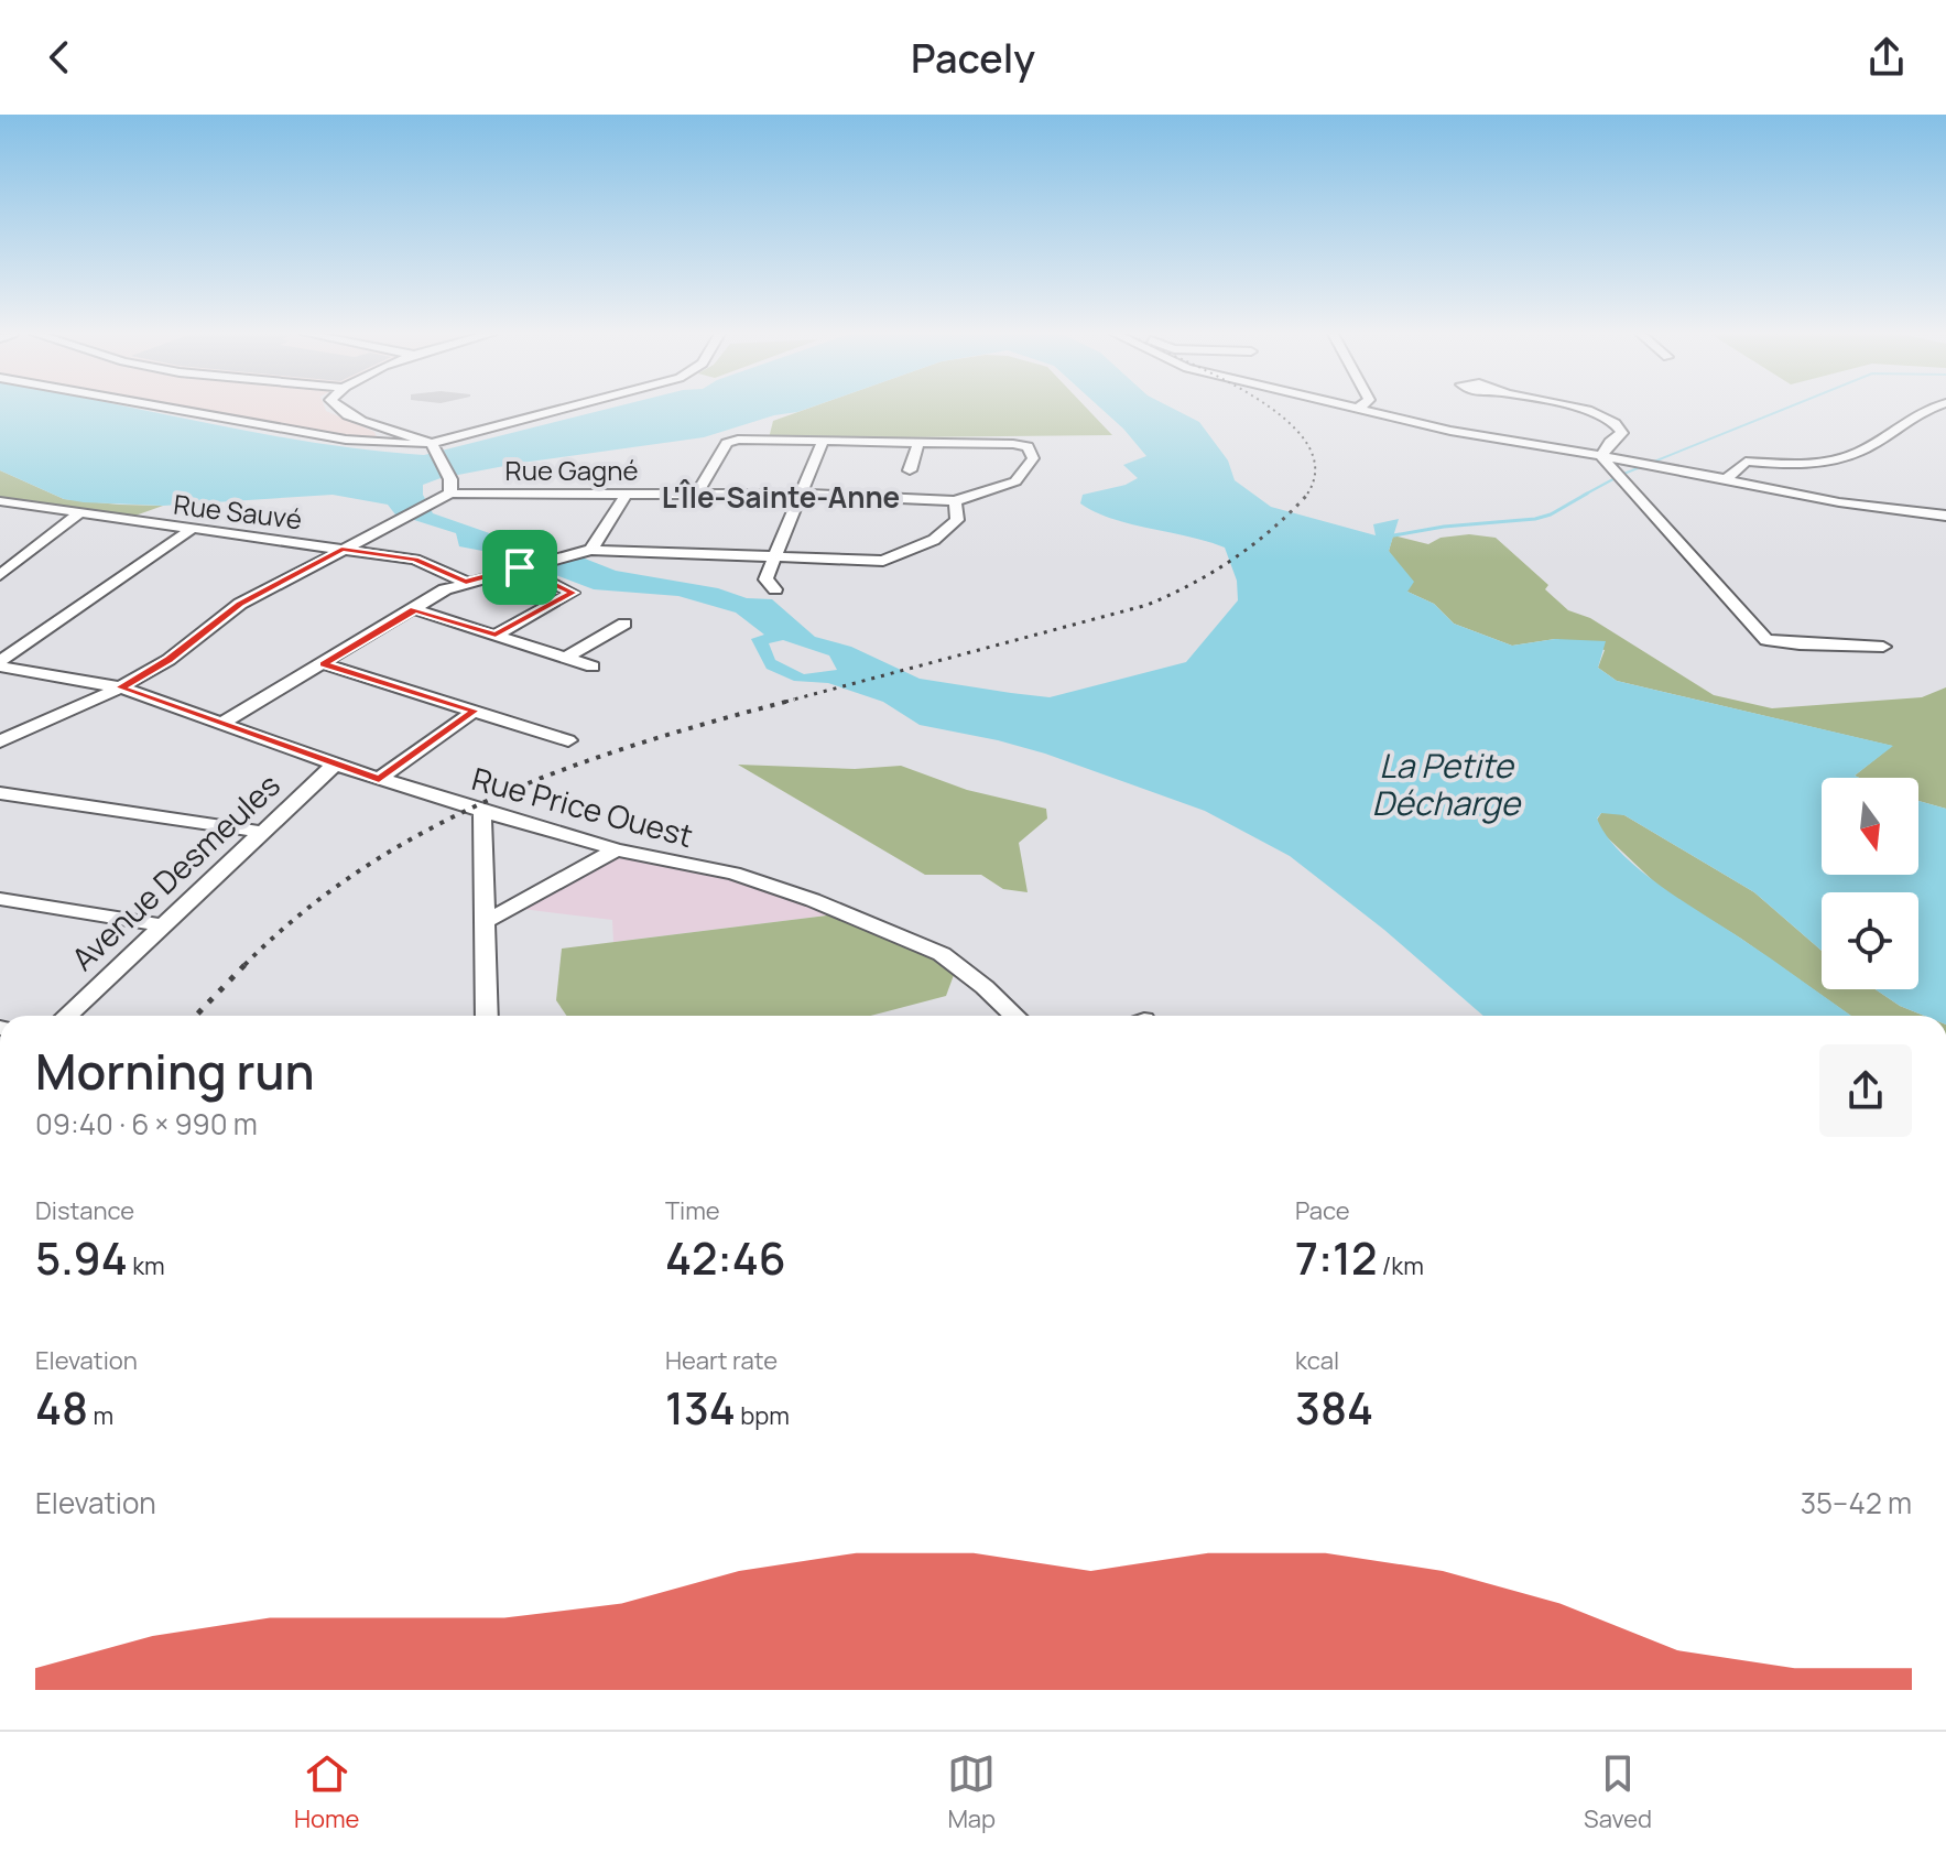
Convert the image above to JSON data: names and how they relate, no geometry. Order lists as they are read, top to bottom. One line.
{"streets":{"street":["Rue Gagné","Rue Sauvé","Rue Price Ouest","Avenue Desmeules"]},"crossings":[["Rue Price Ouest","Avenue Desmeules"]],"districts":["L'Île-Sainte-Anne"],"water":["La Petite Décharge"],"north":"bottom","page":{"header":"Pacely","heading":["Morning run","09:40 · 6 × 990 m"],"stats":[["Distance","5.94 km"],["Time","42:46"],["Pace","7:12 /km"],["Elevation","48 m"],["Heart rate","134 bpm"],["kcal","384"]],"chart":["Elevation","35–42 m"],"tabs":["Home","Map","Saved"]}}
